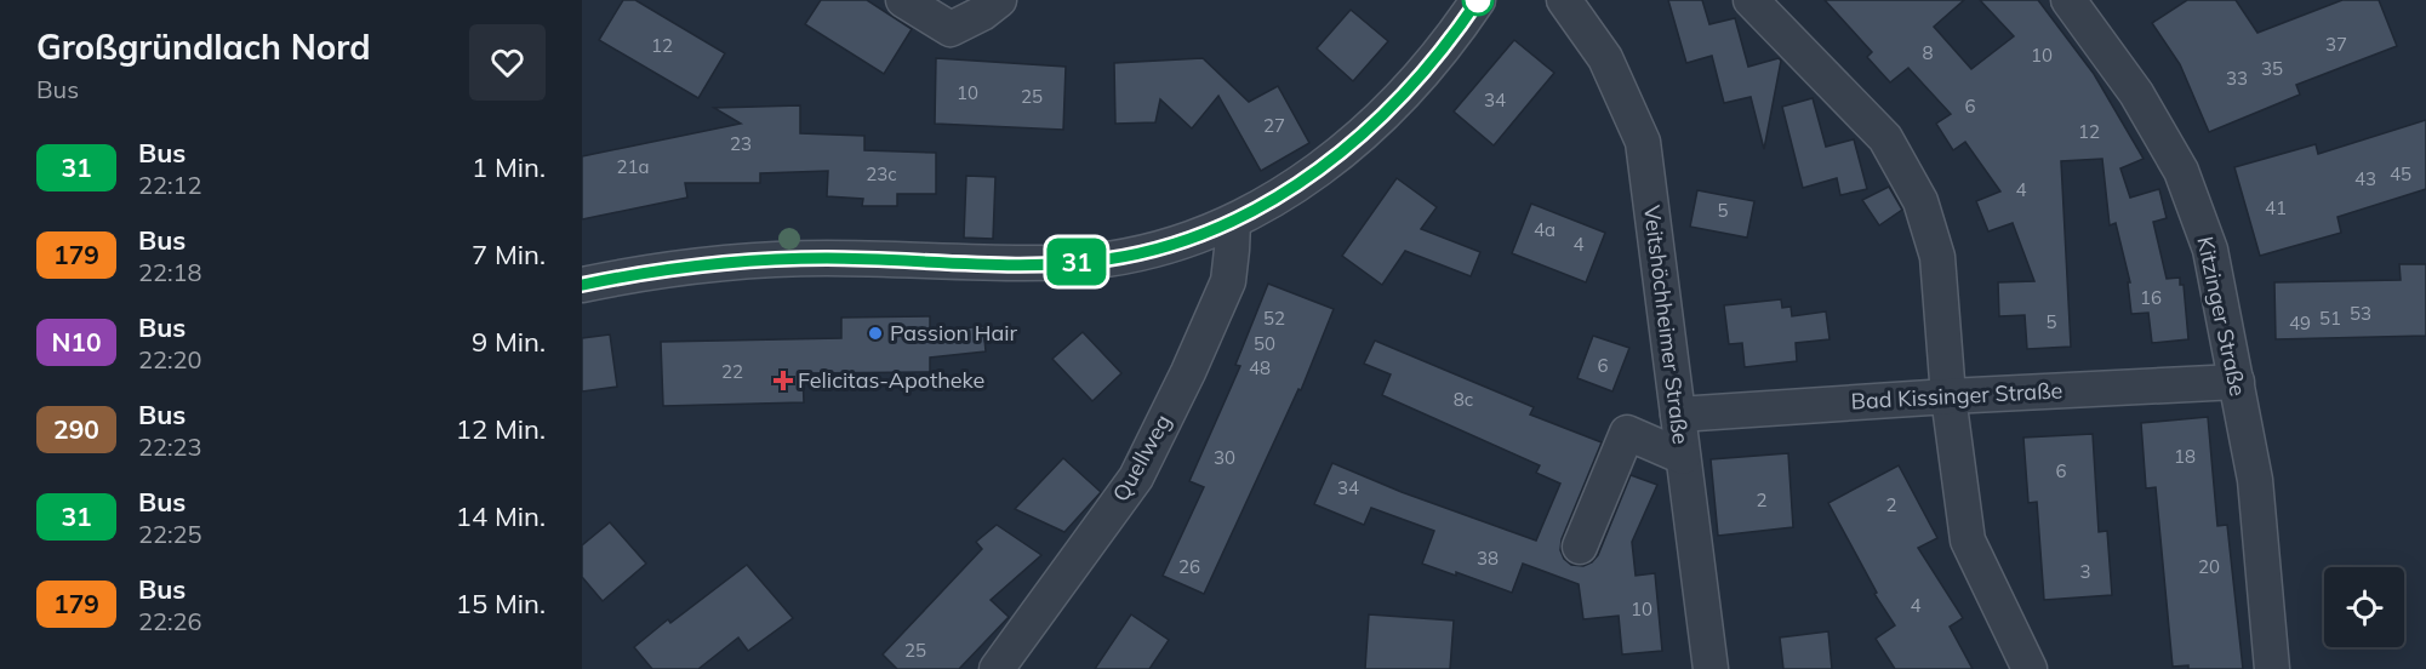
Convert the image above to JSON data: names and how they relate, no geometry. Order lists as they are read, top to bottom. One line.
{"streets":{"street":["Kitzinger Straße","Veitshöchheimer Straße","Bad Kissinger Straße","Quellweg"]},"crossings":[["Kitzinger Straße","Bad Kissinger Straße"],["Veitshöchheimer Straße","Bad Kissinger Straße"]],"places":{"other":["Passion Hair"],"health":["Felicitas-Apotheke"]},"lines":["bus line 31"],"house_numbers":["37","12","8","10","35","33","10","25","34","6","27","12","23","21a","23c","45","43","4","41","5","4a","4","16","53","52","51","5","49","50","6","48","22","8c","18","30","6","34","2","2","38","26","20","3","4","10","25"],"page":{"heading":["Großgründlach Nord","Bus"],"on_map":"31","list":[{"mark":"31","name":"Bus","note":"22:12","value":"1 Min."},{"mark":"179","name":"Bus","note":"22:18","value":"7 Min."},{"mark":"N10","name":"Bus","note":"22:20","value":"9 Min."},{"mark":"290","name":"Bus","note":"22:23","value":"12 Min."},{"mark":"31","name":"Bus","note":"22:25","value":"14 Min."},{"mark":"179","name":"Bus","note":"22:26","value":"15 Min."}]}}
